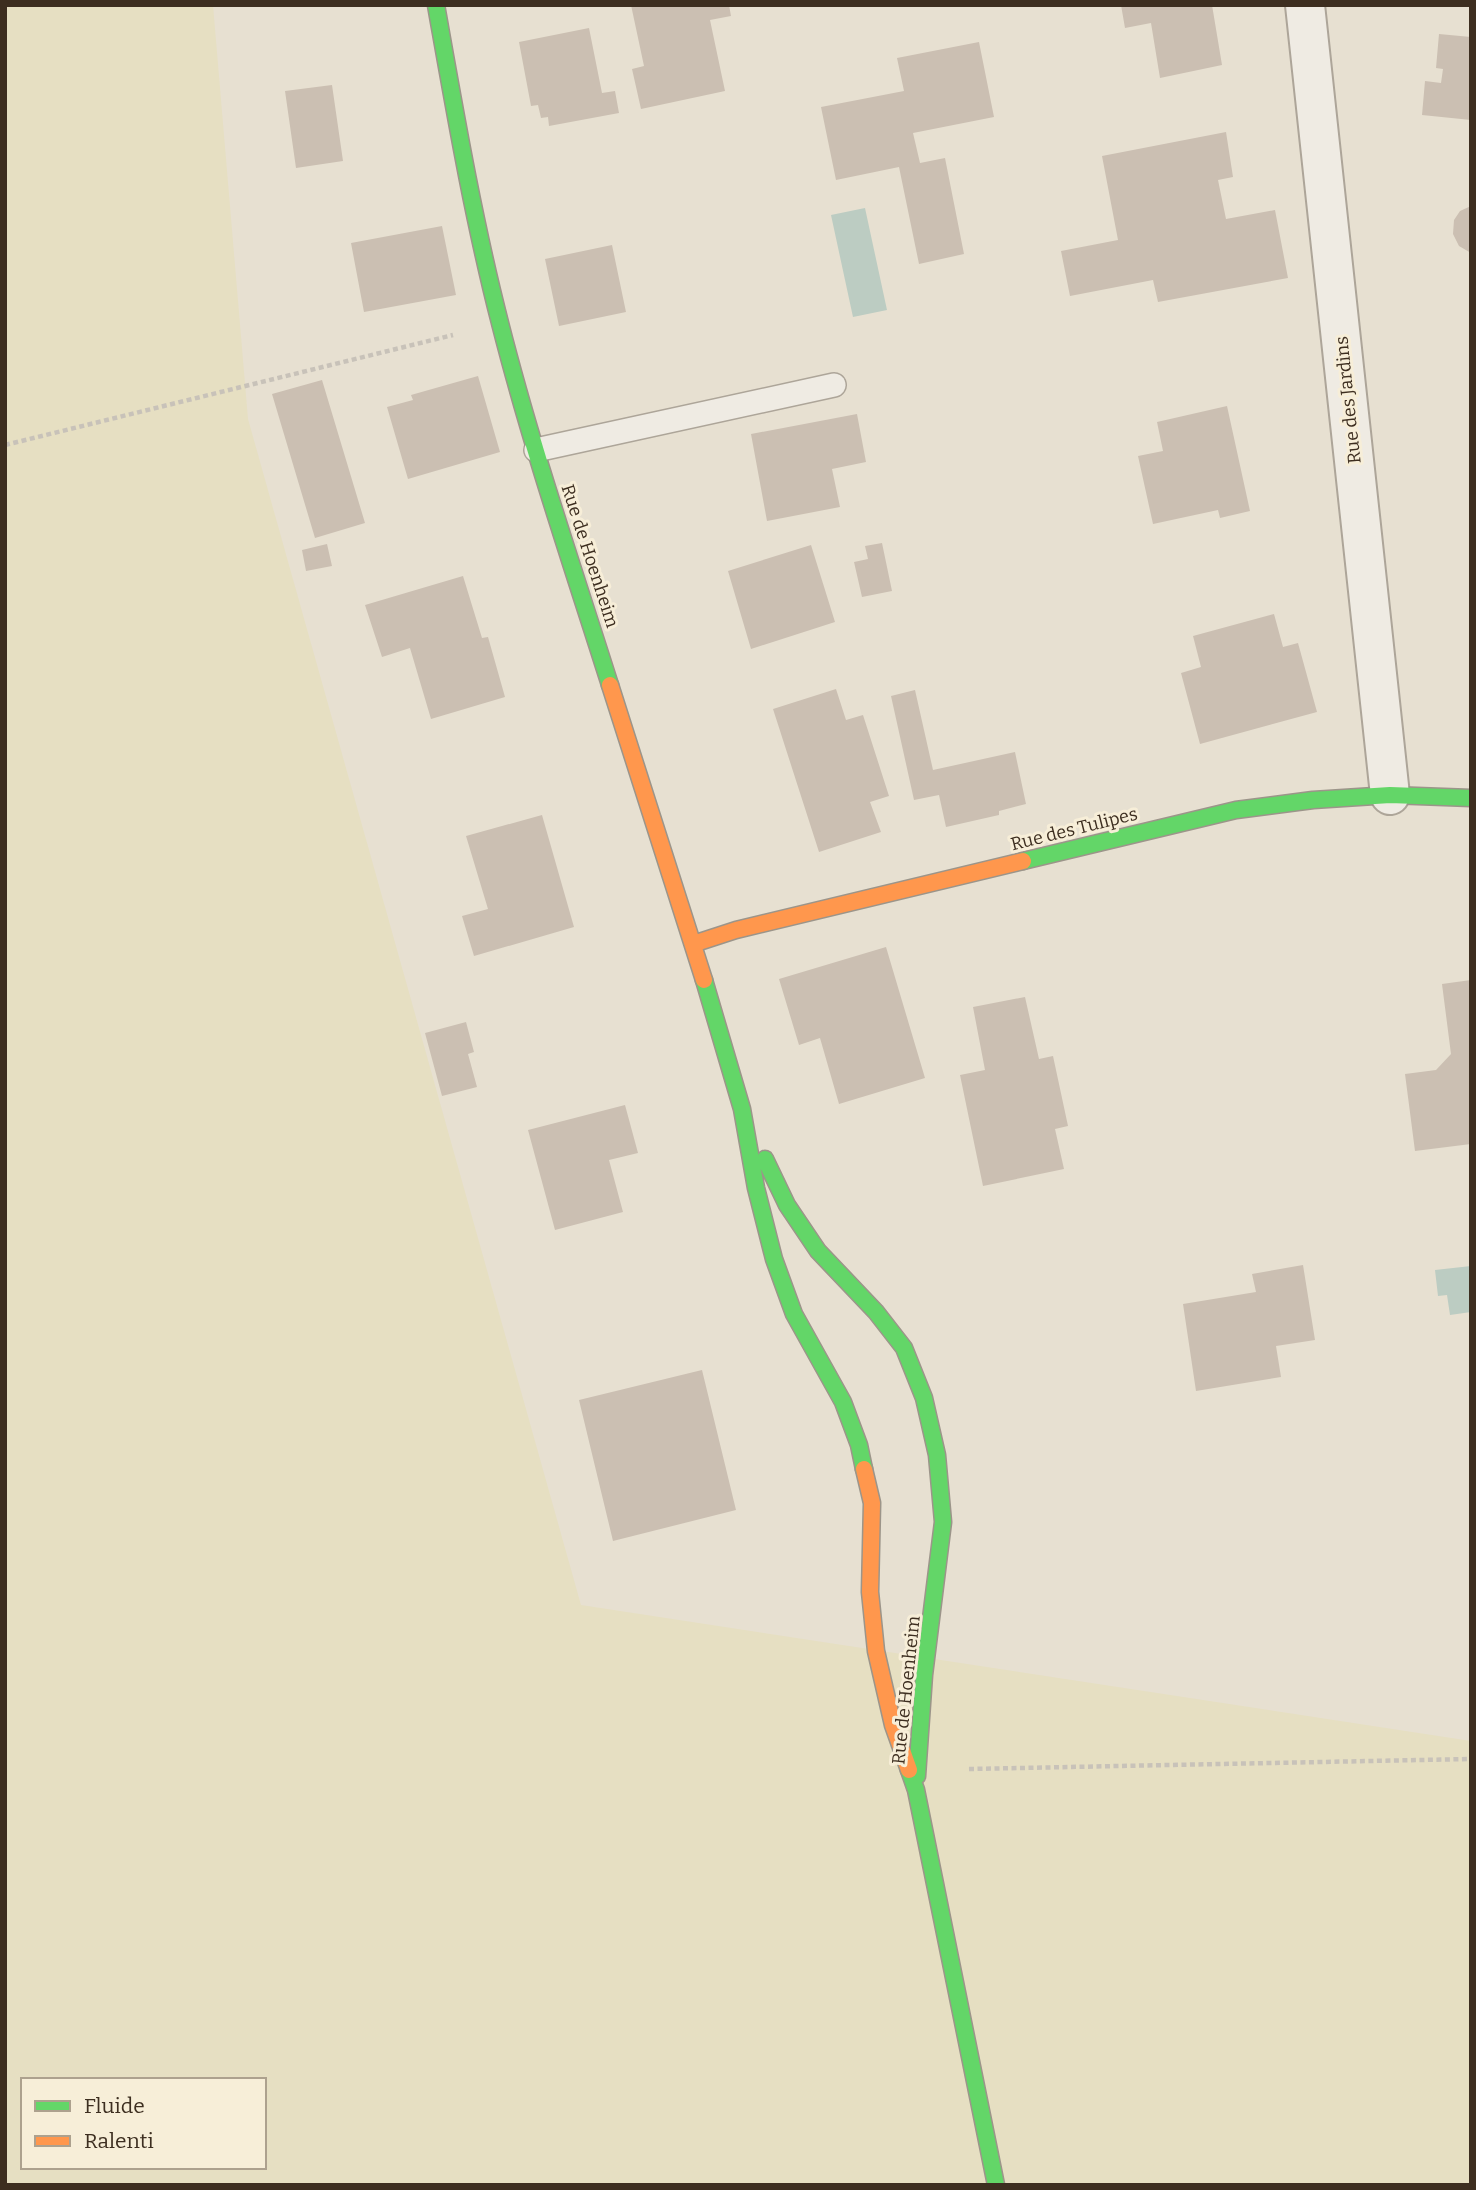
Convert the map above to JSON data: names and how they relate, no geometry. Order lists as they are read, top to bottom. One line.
{"streets":{"street":["Rue des Jardins","Rue de Hoenheim","Rue des Tulipes"]},"crossings":[["Rue des Jardins","Rue des Tulipes"],["Rue de Hoenheim","Rue des Tulipes"]],"legend":["Fluide","Ralenti"]}
